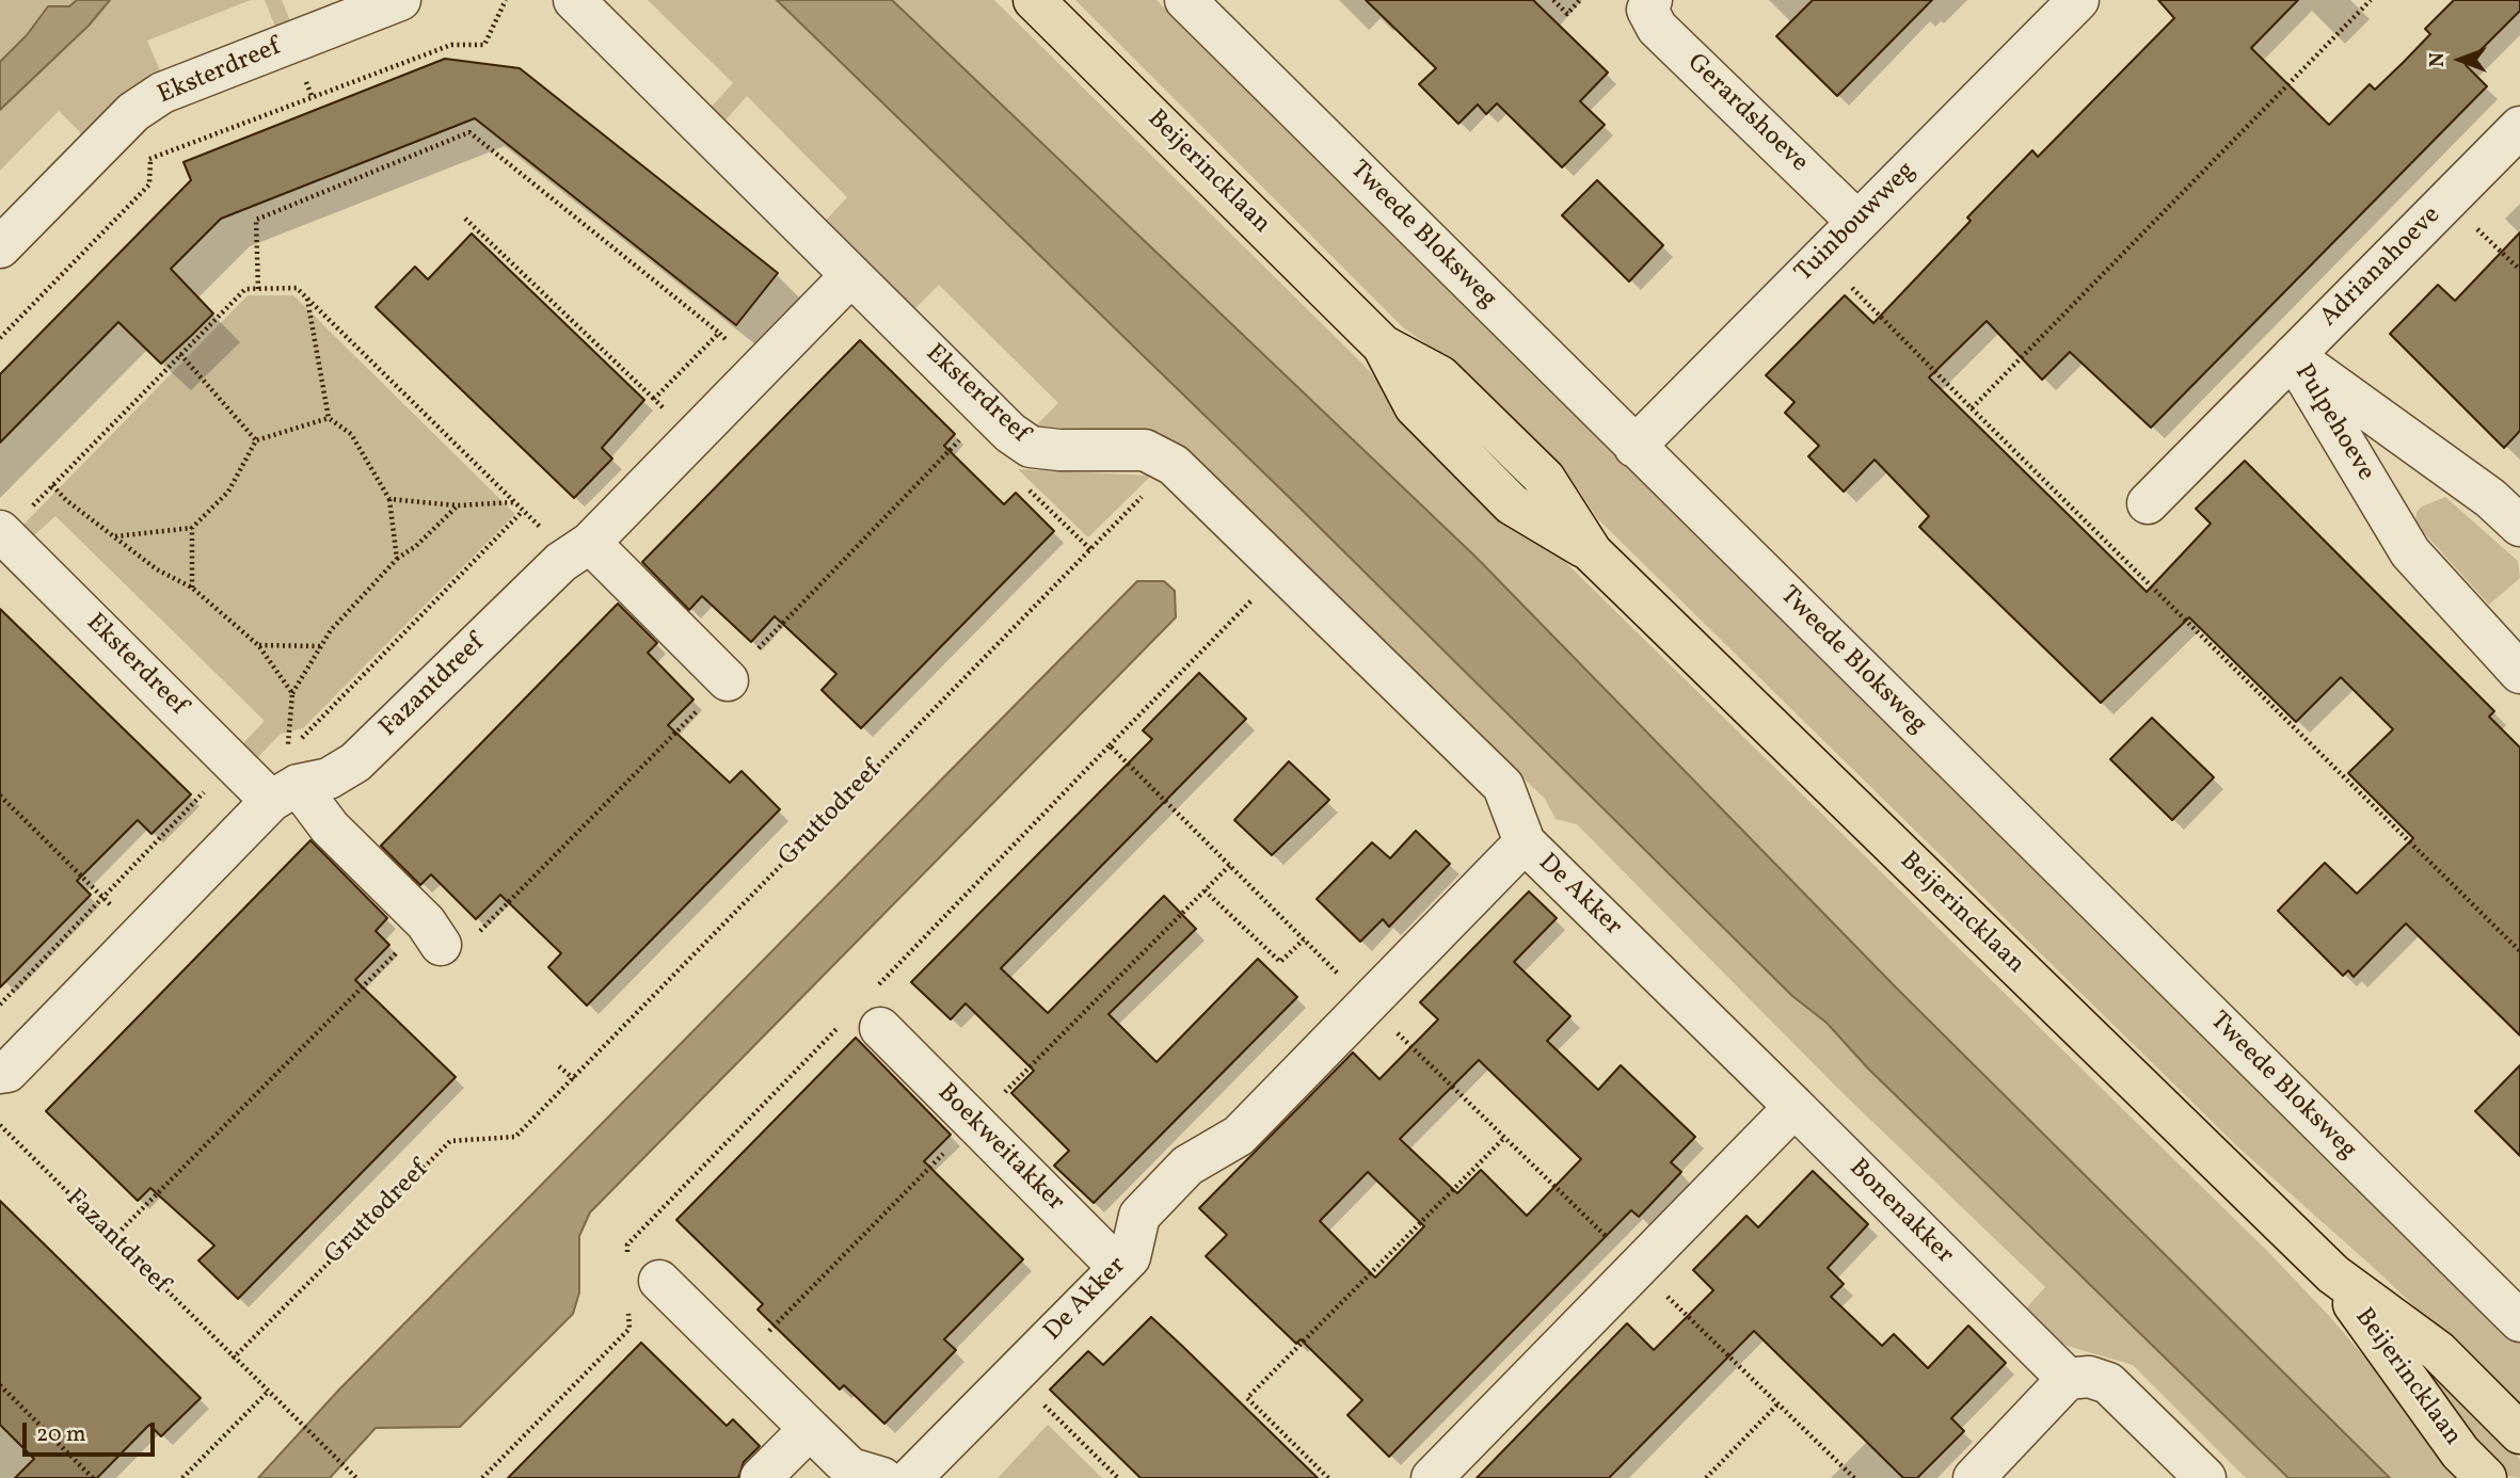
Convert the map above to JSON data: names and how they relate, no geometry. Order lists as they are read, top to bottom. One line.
{"streets":{"main road":["Beijerincklaan"],"street":["Eksterdreef","Gerardshoeve","Tuinbouwweg","Tweede Bloksweg","Adrianahoeve","Pulpehoeve","Fazantdreef","De Akker","Boekweitakker","Bonenakker"],"path":["Gruttodreef"]},"crossings":[["Eksterdreef","Fazantdreef"],["Eksterdreef","Gruttodreef"],["Eksterdreef","De Akker"],["Gerardshoeve","Tuinbouwweg"],["Tuinbouwweg","Tweede Bloksweg"],["Adrianahoeve","Pulpehoeve"],["Fazantdreef","Gruttodreef"],["De Akker","Boekweitakker"],["De Akker","Bonenakker"]],"scale_bar":"20 m","north":"left"}
